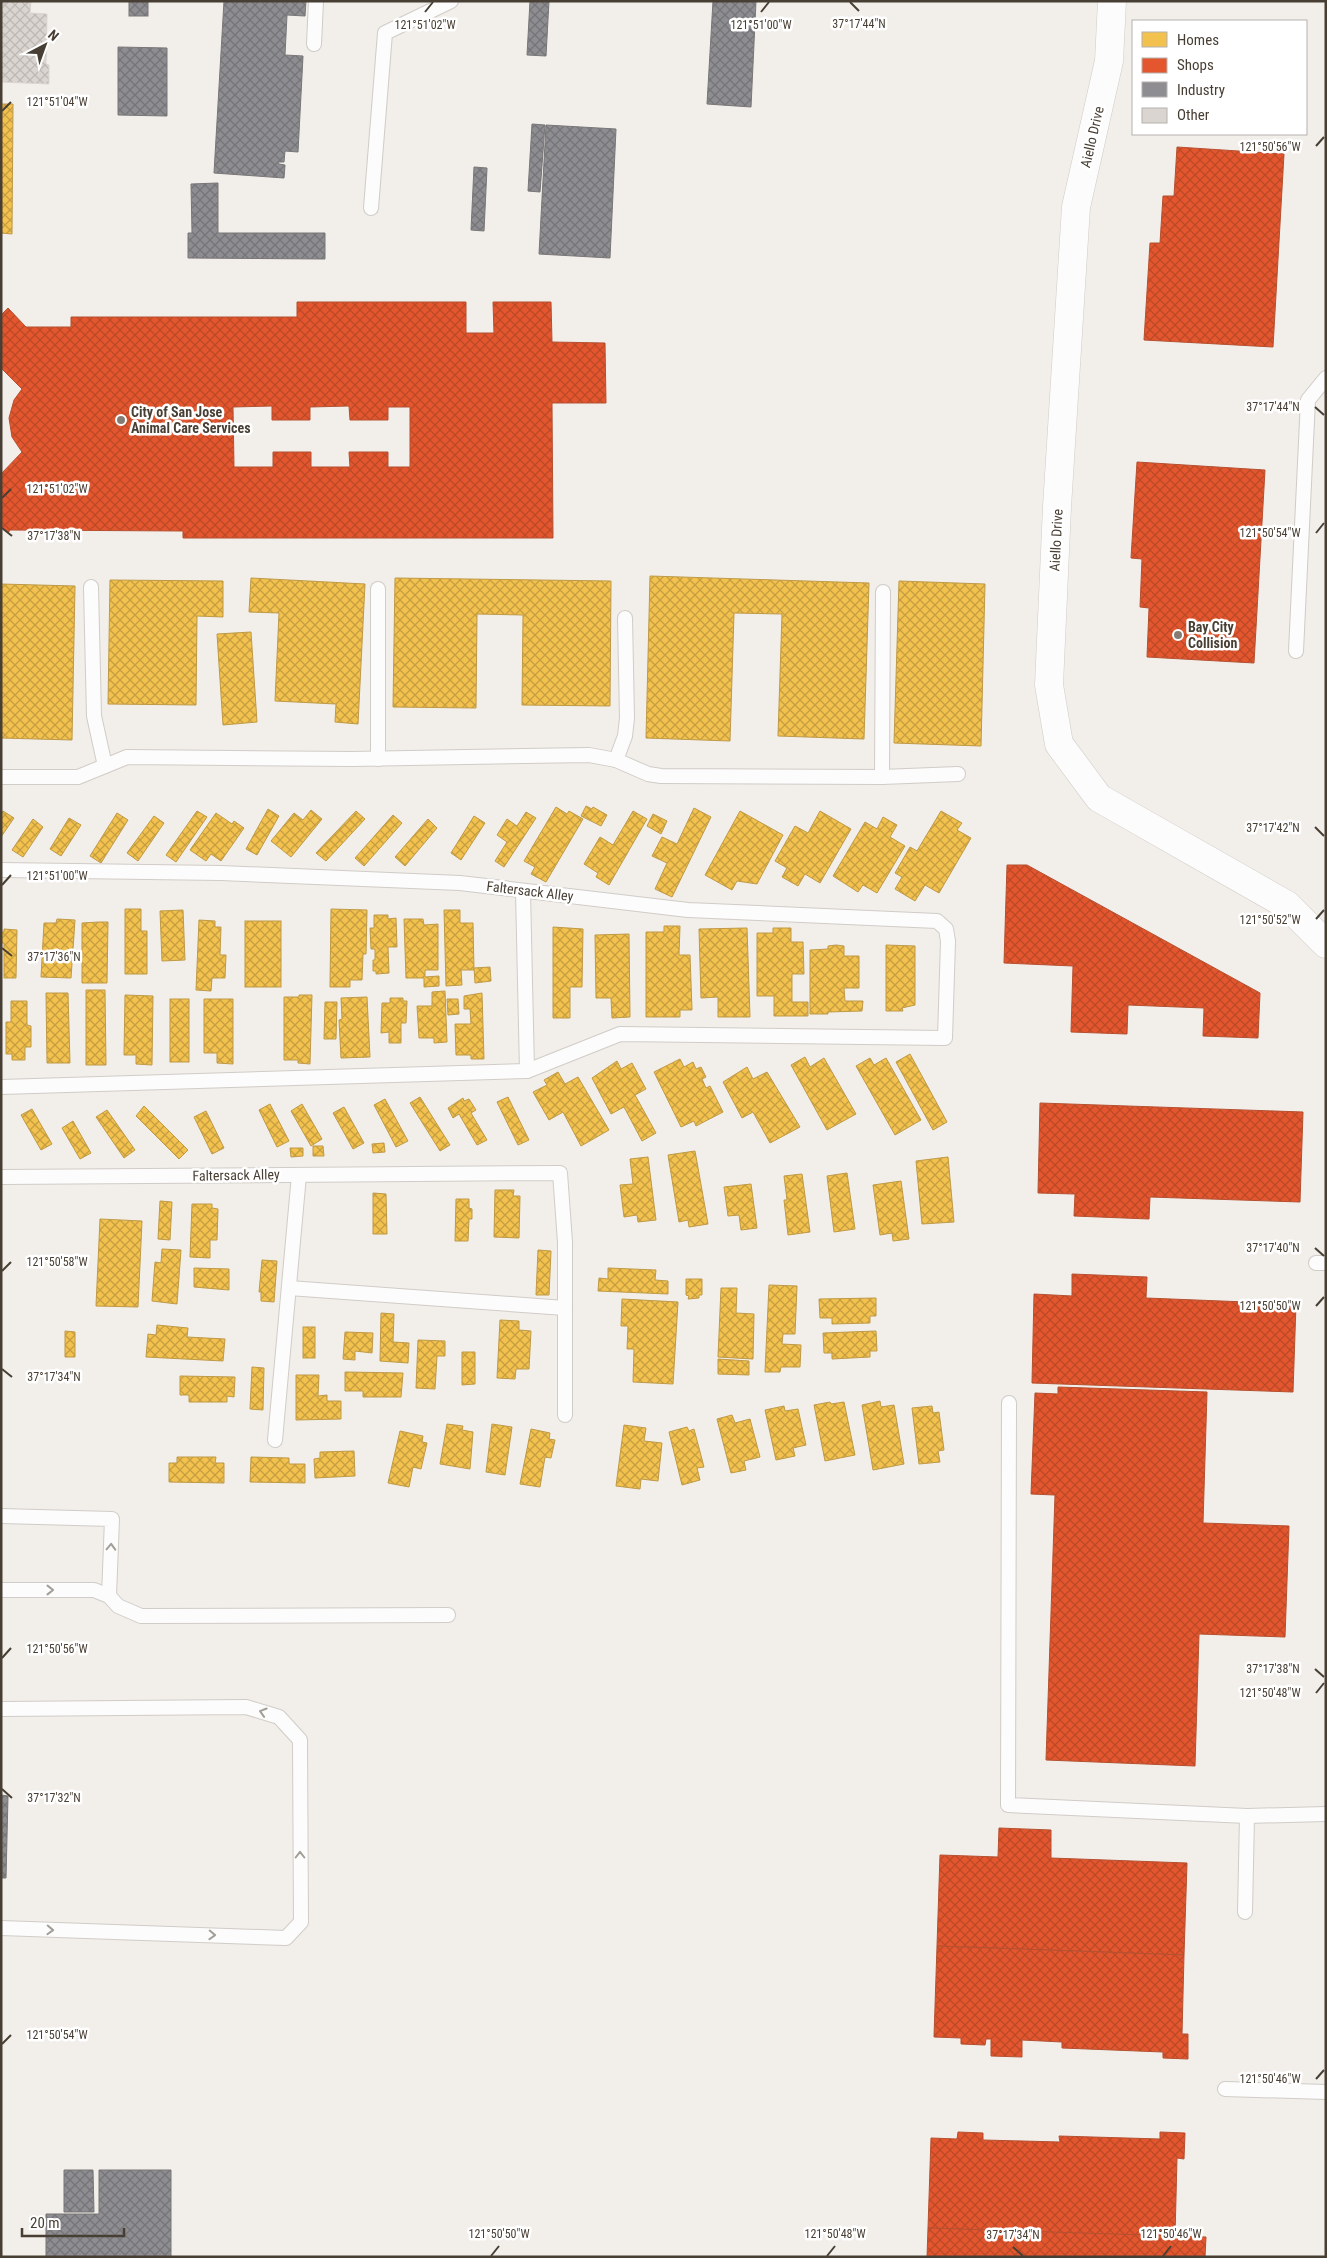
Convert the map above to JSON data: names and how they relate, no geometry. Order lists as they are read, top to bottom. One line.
{"streets":{"street":["Aiello Drive"],"lane":["Faltersack Alley"]},"places":["City of San Jose Animal Care Services","Bay City Collision"],"legend":["Homes","Shops","Industry","Other"],"scale_bar":"20 m","north":"top right","coordinates":["37°17'44\"N","121°51'02\"W","121°51'00\"W","121°51'04\"W","121°50'56\"W","121°50'54\"W","37°17'38\"N","37°17'42\"N","121°50'52\"W","37°17'36\"N","37°17'40\"N","121°50'58\"W","121°50'50\"W","37°17'34\"N","121°50'48\"W","37°17'32\"N","121°50'46\"W"]}
